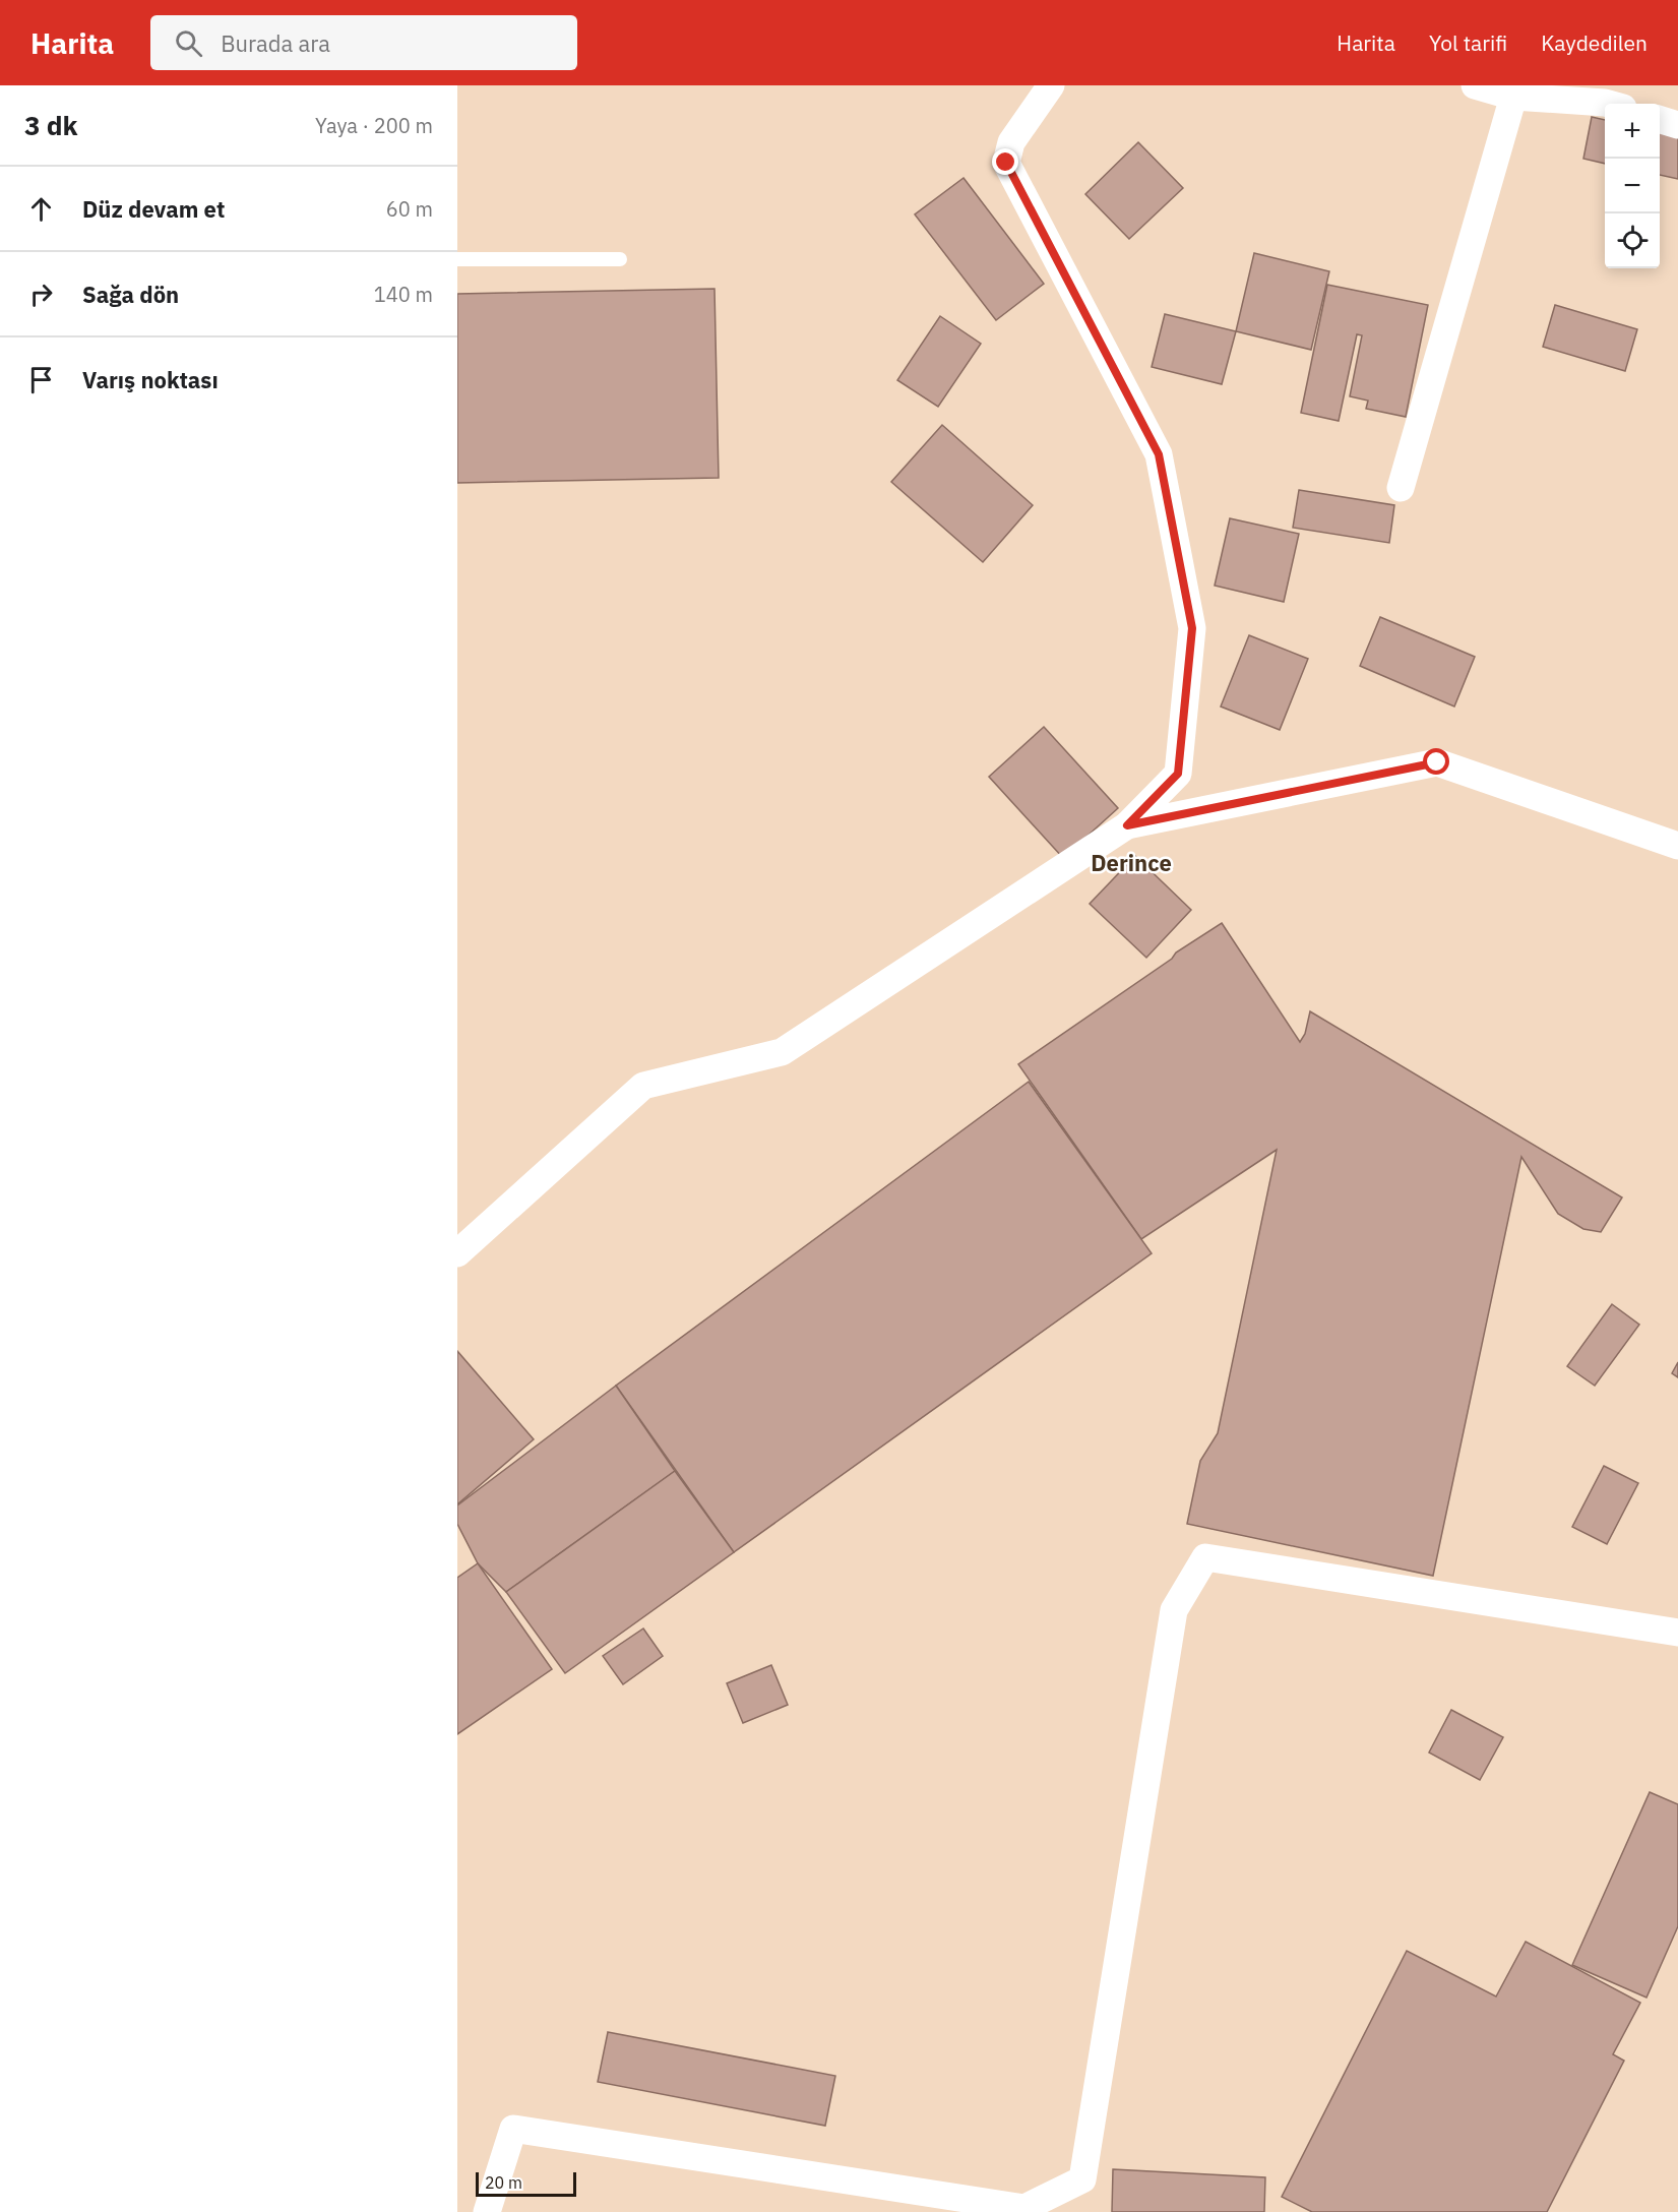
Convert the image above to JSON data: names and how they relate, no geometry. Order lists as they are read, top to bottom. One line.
{"districts":["Derince"],"scale_bar":"20 m","page":{"header":"Harita","search":"Burada ara","nav":["Harita","Yol tarifi","Kaydedilen"],"heading":["3 dk","Yaya · 200 m"],"map_buttons":["+","−"],"list":[["Düz devam et","60 m"],["Sağa dön","140 m"],"Varış noktası"],"scale":"20 m"}}
